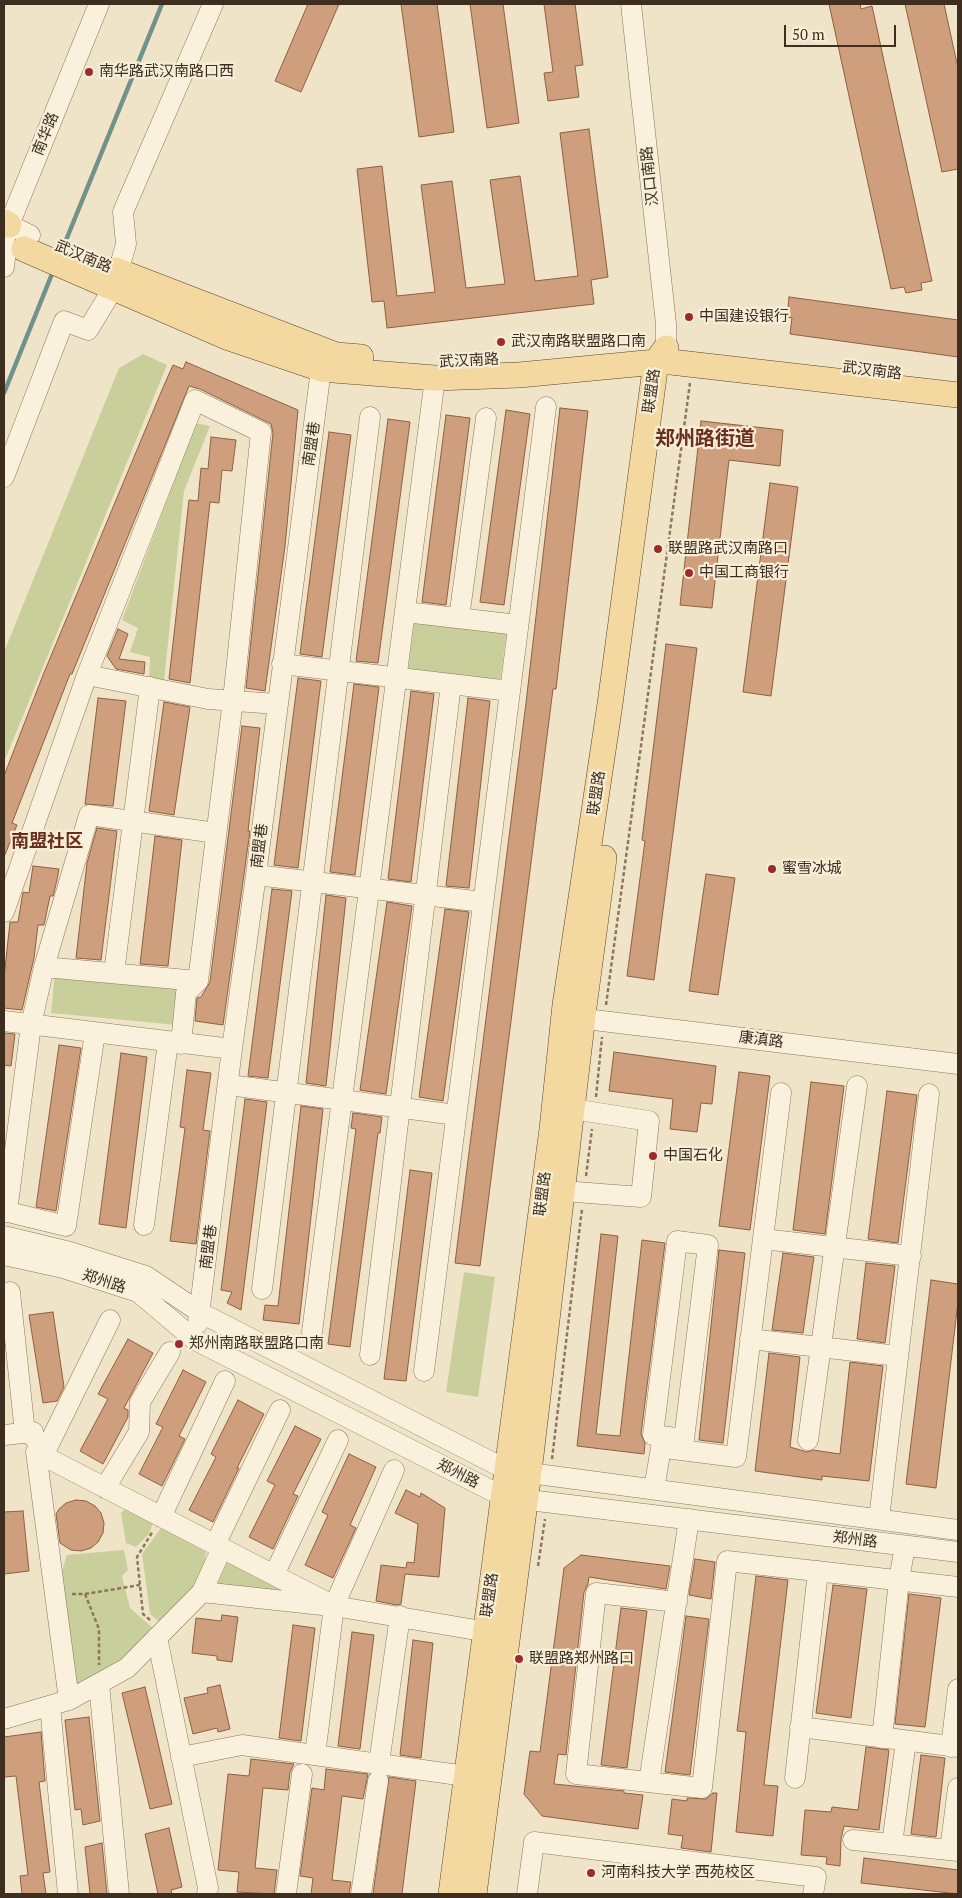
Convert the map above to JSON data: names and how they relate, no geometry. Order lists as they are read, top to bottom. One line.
{"streets":{"main road":["武汉南路","联盟路"],"street":["南华路","汉口南路","南盟巷","康滇路","郑州路"]},"crossings":[["南华路","武汉南路"],["汉口南路","武汉南路"],["汉口南路","联盟路"],["武汉南路","联盟路"],["武汉南路","南盟巷"],["联盟路","康滇路"],["联盟路","郑州路"],["南盟巷","郑州路"]],"districts":["郑州路街道","南盟社区"],"places":["南华路武汉南路口西","中国建设银行","武汉南路联盟路口南","联盟路武汉南路口","中国工商银行","蜜雪冰城","中国石化","郑州南路联盟路口南","联盟路郑州路口","河南科技大学 西苑校区"],"scale_bar":"50 m"}
